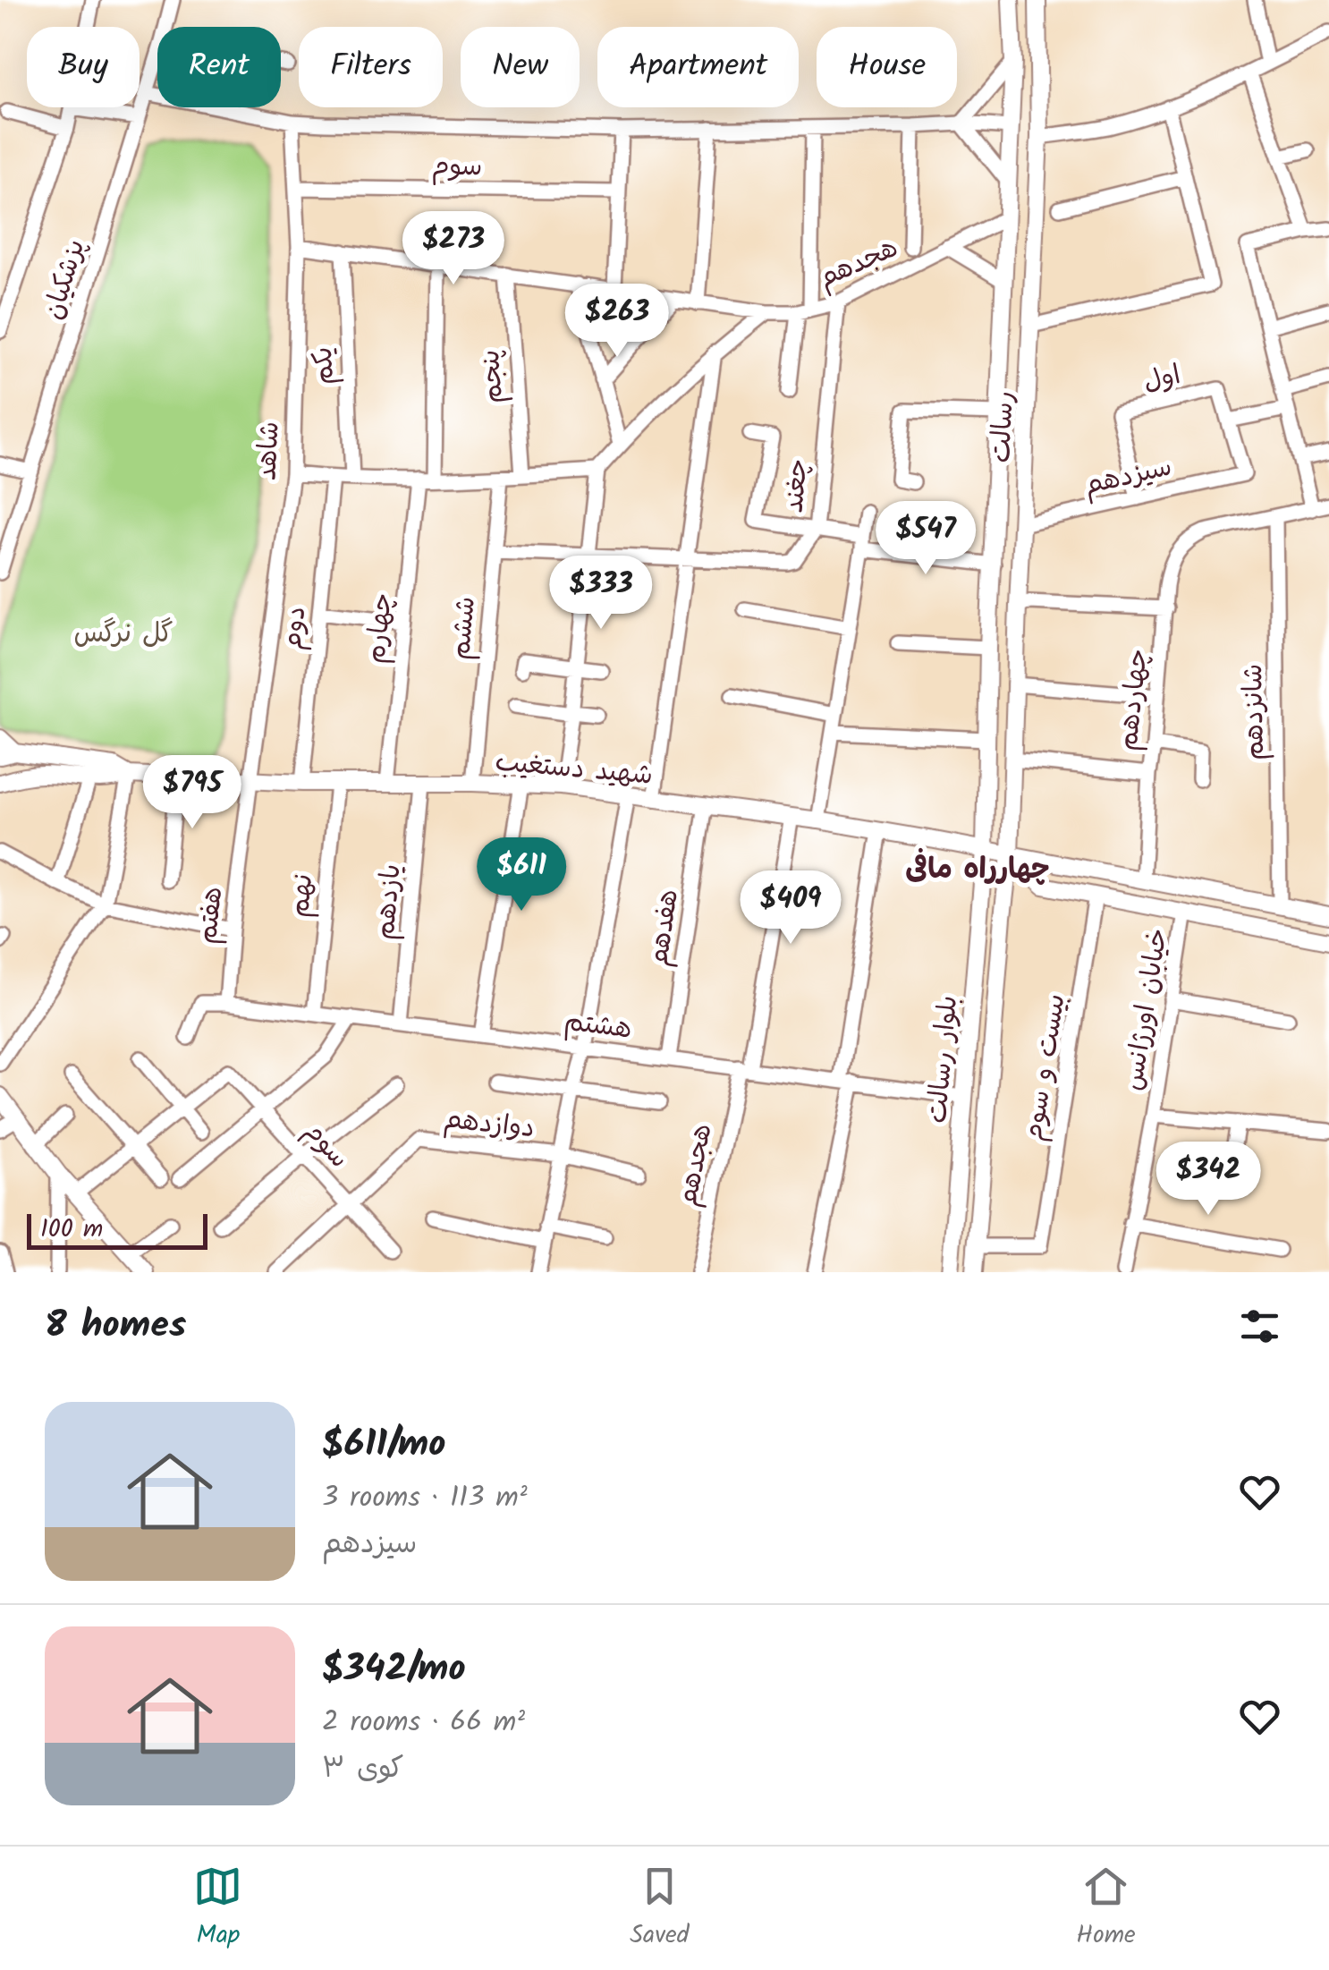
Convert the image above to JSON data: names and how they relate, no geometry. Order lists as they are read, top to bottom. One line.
{"streets":{"main road":["رسالت","شهید دستغیب","بلوار رسالت"],"street":["سوم","هجدهم","پزشکیان","یکم","پنجم","اول","شاهد","سیزدهم","چغند","دوم","چهارم","ششم","چهاردهم","شانزدهم","نهم","یازدهم","هفتم","هفدهم","خیابان اورژانس","هشتم","بیست و سوم","دوازدهم"]},"crossings":[["سوم","شاهد"],["سوم","دوازدهم"],["هجدهم","رسالت"],["هجدهم","چغند"],["هجدهم","شهید دستغیب"],["هجدهم","هشتم"],["اول","سیزدهم"],["رسالت","سیزدهم"],["رسالت","شهید دستغیب"],["رسالت","بلوار رسالت"],["شاهد","شهید دستغیب"],["شاهد","هفتم"],["دوم","شهید دستغیب"],["چهارم","شهید دستغیب"],["ششم","شهید دستغیب"],["چهاردهم","شانزدهم"],["چهاردهم","شهید دستغیب"],["شانزدهم","شهید دستغیب"],["شهید دستغیب","نهم"],["شهید دستغیب","یازدهم"],["شهید دستغیب","هفتم"],["شهید دستغیب","هفدهم"],["شهید دستغیب","بلوار رسالت"],["نهم","هشتم"],["یازدهم","هشتم"],["هفتم","هشتم"],["هفدهم","هشتم"],["هشتم","بلوار رسالت"],["بلوار رسالت","بیست و سوم"]],"districts":["چهارراه مافی"],"parks":["گل نرگس"],"scale_bar":"100 m","page":{"chip":["Buy","Rent","Filters","New","Apartment","House"],"price":["$273","$263","$547","$333","$795","$611","$409","$342"],"scale":"100 m","heading":"8 homes","list":[{"name":"$611/mo","note":"3 rooms · 113 m² · سیزدهم"},{"name":"$342/mo","note":"2 rooms · 66 m² · کوی ۳"}],"tabs":["Map","Saved","Home"]}}
